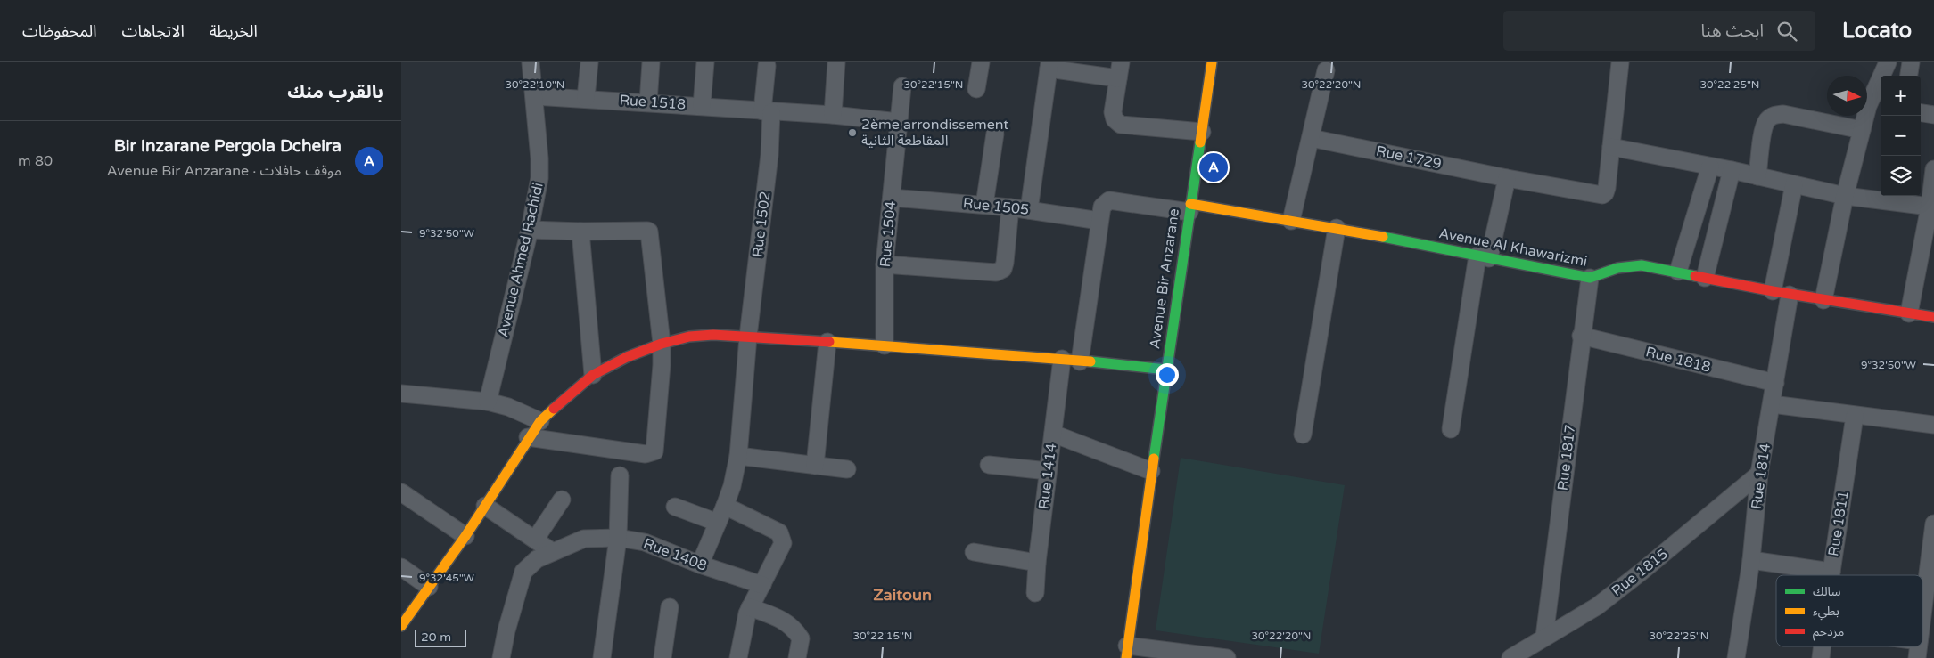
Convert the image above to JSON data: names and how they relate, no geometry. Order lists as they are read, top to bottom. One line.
{"streets":{"street":["Rue 1518","Rue 1729","Rue 1505","Rue 1502","Rue 1504","Avenue Al Khawarizmi","Avenue Ahmed Rachidi","Avenue Bir Anzarane","Rue 1818","Rue 1817","Rue 1414","Rue 1814","Rue 1811","Rue 1408","Rue 1815"]},"crossings":[["Rue 1518","Rue 1502"],["Rue 1518","Avenue Ahmed Rachidi"],["Rue 1505","Rue 1504"],["Rue 1502","Rue 1408"],["Avenue Al Khawarizmi","Avenue Bir Anzarane"],["Avenue Al Khawarizmi","Rue 1817"],["Avenue Al Khawarizmi","Rue 1814"],["Rue 1818","Rue 1817"],["Rue 1818","Rue 1814"],["Rue 1817","Rue 1815"],["Rue 1814","Rue 1815"]],"districts":["Zaitoun"],"places":["2ème arrondissement المقاطعة الثانية"],"legend":["سالك","بطيء","مزدحم"],"scale_bar":"20 m","north":"right","page":{"header":"Locato","search":"ابحث هنا","nav":["الخريطة","الاتجاهات","المحفوظات"],"heading":"بالقرب منك","map_buttons":["+","−"],"list":[{"mark":"A","name":"Bir Inzarane Pergola Dcheira","note":"موقف حافلات · Avenue Bir Anzarane","value":"80 m"}],"pins":"A","scale":"20 m"},"coordinates":["30°22'10\"N","30°22'15\"N","30°22'20\"N","30°22'25\"N","9°32'50\"W","9°32'45\"W"]}
